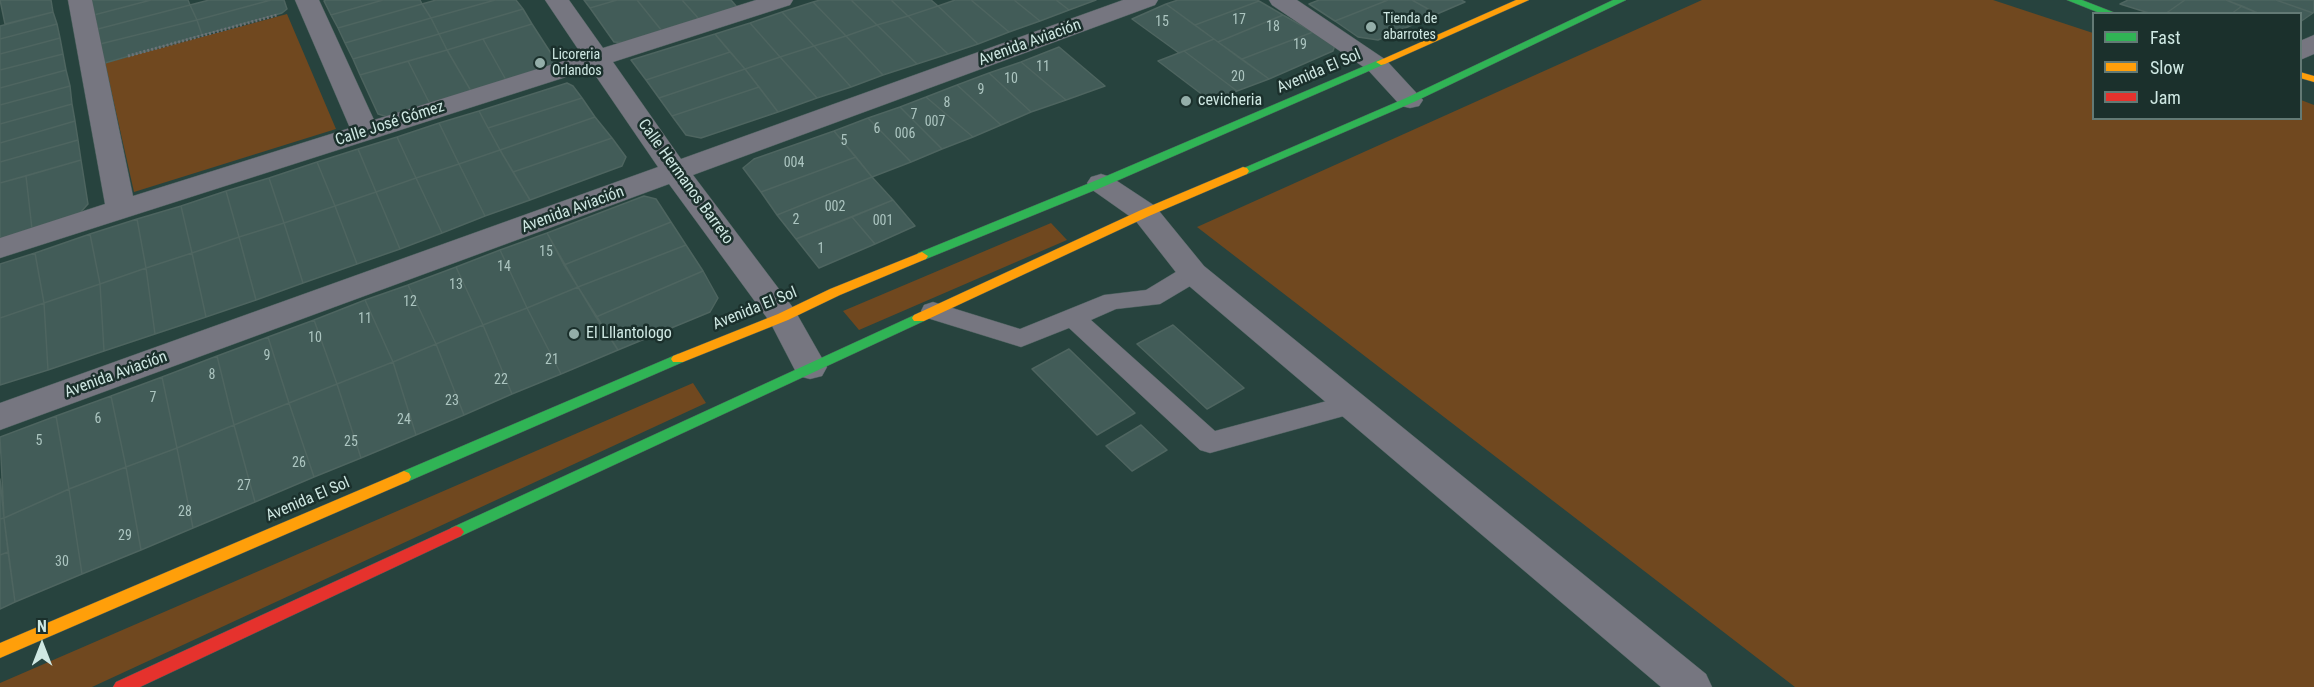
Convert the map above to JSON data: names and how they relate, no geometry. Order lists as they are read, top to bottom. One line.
{"streets":{"main road":["Avenida El Sol"],"street":["Avenida Aviación","Calle José Gómez","Calle Hermanos Barreto"]},"crossings":[["Avenida Aviación","Calle Hermanos Barreto"],["Avenida El Sol","Calle Hermanos Barreto"],["Calle José Gómez","Calle Hermanos Barreto"]],"places":["Tienda de abarrotes","Licoreria Orlandos","cevicheria","El Lllantologo"],"house_numbers":["17","15","18","19","11","20","10","9","8","7","007","6","006","5","004","002","2","001","1","15","14","13","12","11","10","9","21","8","22","7","23","6","24","5","25","26","27","28","29","30"],"legend":["Fast","Slow","Jam"],"north":"top"}
